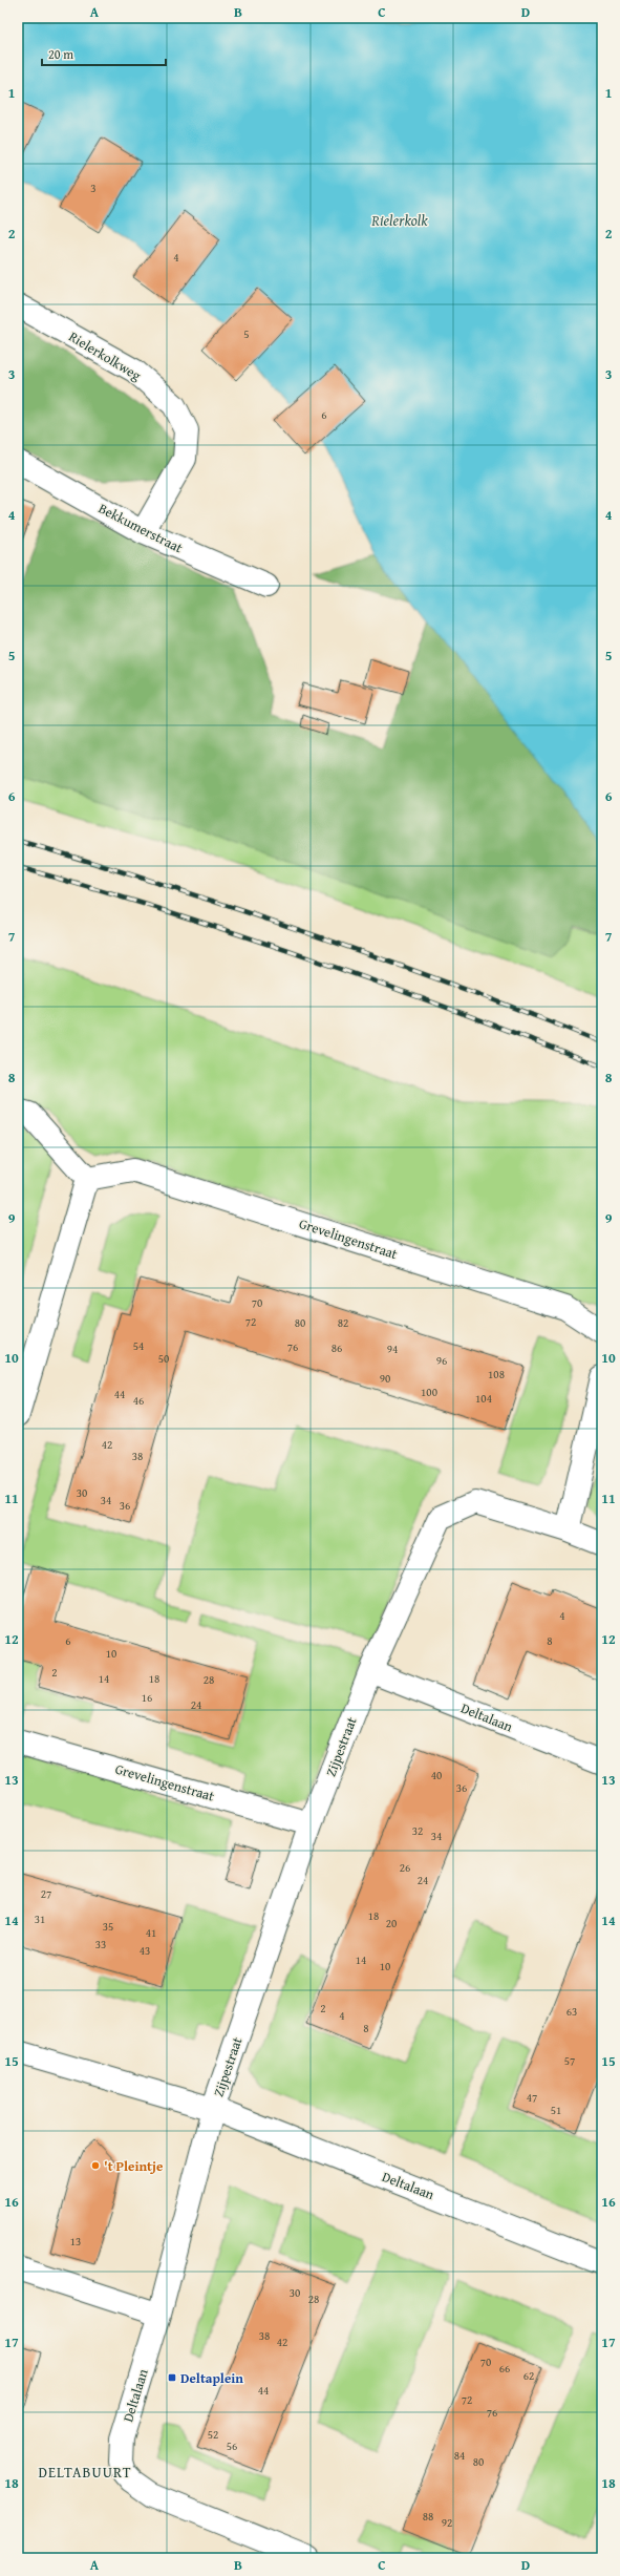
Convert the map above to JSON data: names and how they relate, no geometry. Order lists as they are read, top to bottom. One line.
{"streets":{"street":["Rielerkolkweg","Bekkumerstraat","Grevelingenstraat","Deltalaan","Zijpestraat"]},"crossings":[["Rielerkolkweg","Bekkumerstraat"],["Grevelingenstraat","Zijpestraat"],["Deltalaan","Zijpestraat"]],"districts":["DELTABUURT"],"water":["Rielerkolk"],"places":{"other":["'t Pleintje"],"transit":["Deltaplein"]},"house_numbers":["3","4","5","6","70","72","80","82","54","76","86","94","50","96","108","90","100","44","104","46","42","38","30","34","36","4","6","8","10","2","14","18","28","16","24","40","36","32","34","26","24","27","18","31","20","35","41","33","43","14","10","2","63","4","8","57","47","51","13","30","28","38","42","70","66","62","44","72","76","52","56","84","80","88","92"],"scale_bar":"20 m","grid":{"columns":["A","B","C","D"],"rows":["1","2","3","4","5","6","7","8","9","10","11","12","13","14","15","16","17","18"]}}
